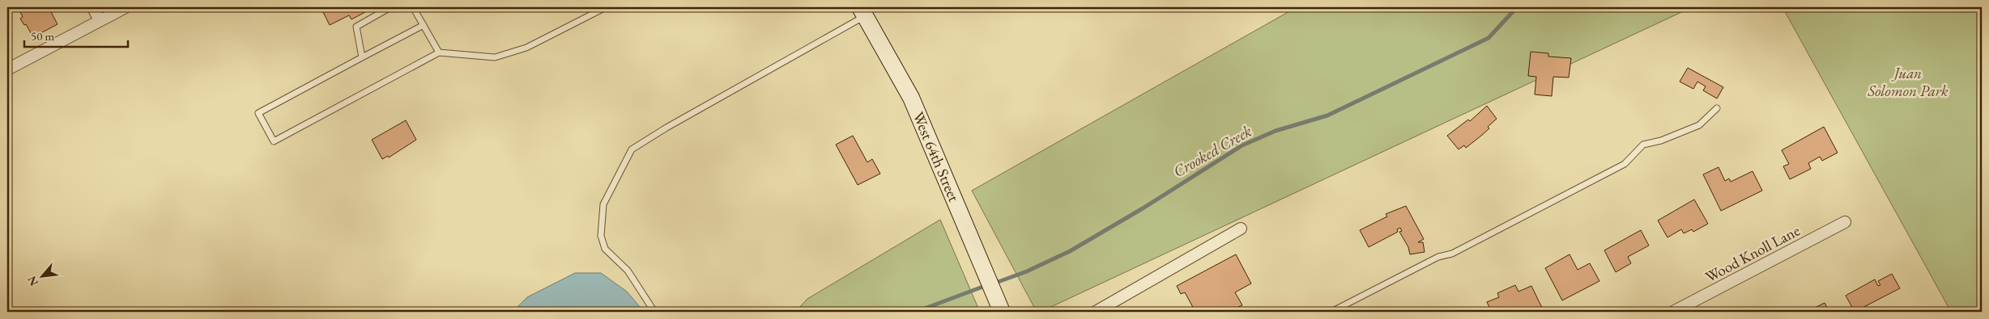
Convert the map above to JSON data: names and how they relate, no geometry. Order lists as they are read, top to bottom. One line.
{"streets":{"street":["West 64th Street","Wood Knoll Lane"]},"water":["Crooked Creek"],"parks":["Juan Solomon Park"],"scale_bar":"50 m","north":"bottom left"}
